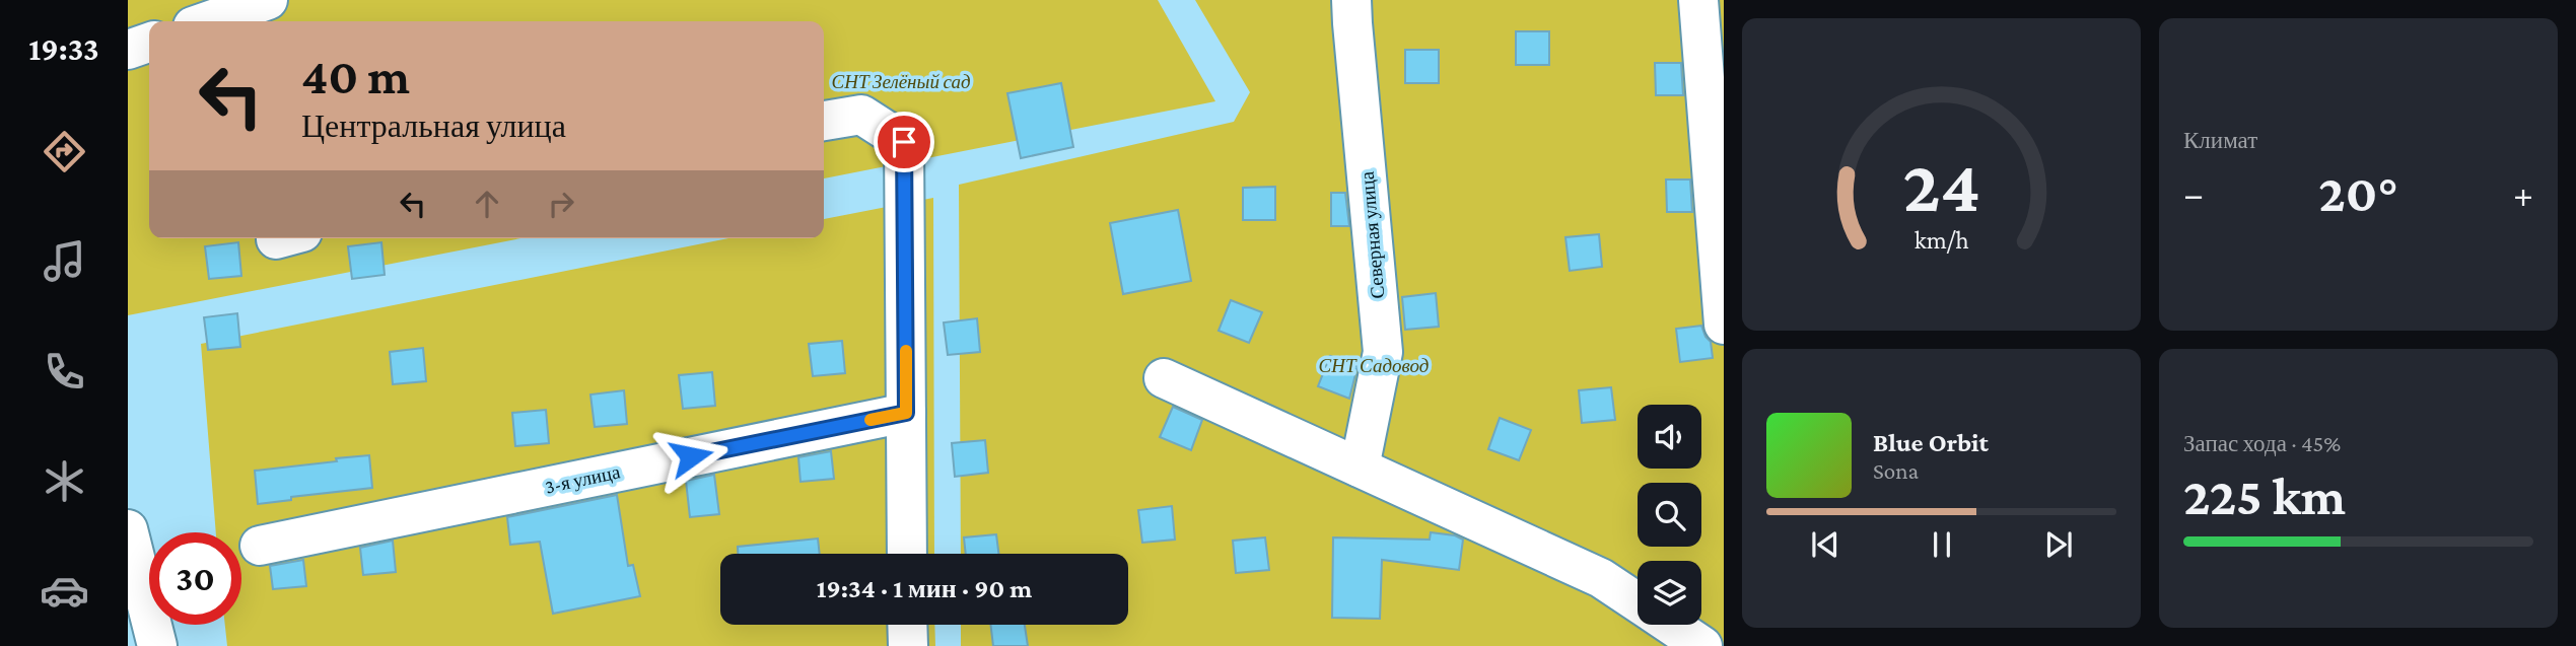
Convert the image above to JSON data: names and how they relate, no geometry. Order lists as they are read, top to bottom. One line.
{"streets":{"street":["Северная улица","3-я улица"]},"parks":["СНТ Зелёный сад","СНТ Садовод"],"page":{"tabs":"19:33","tile":["Климат",["Запас хода · 45%","225 km"]],"turn":["40 m","Центральная улица"],"heat":["−","20°","+"],"song":["Blue Orbit","Sona"],"limit":"30","trip":"19:34 · 1 мин · 90 m","gauge":["24","km/h"]}}
